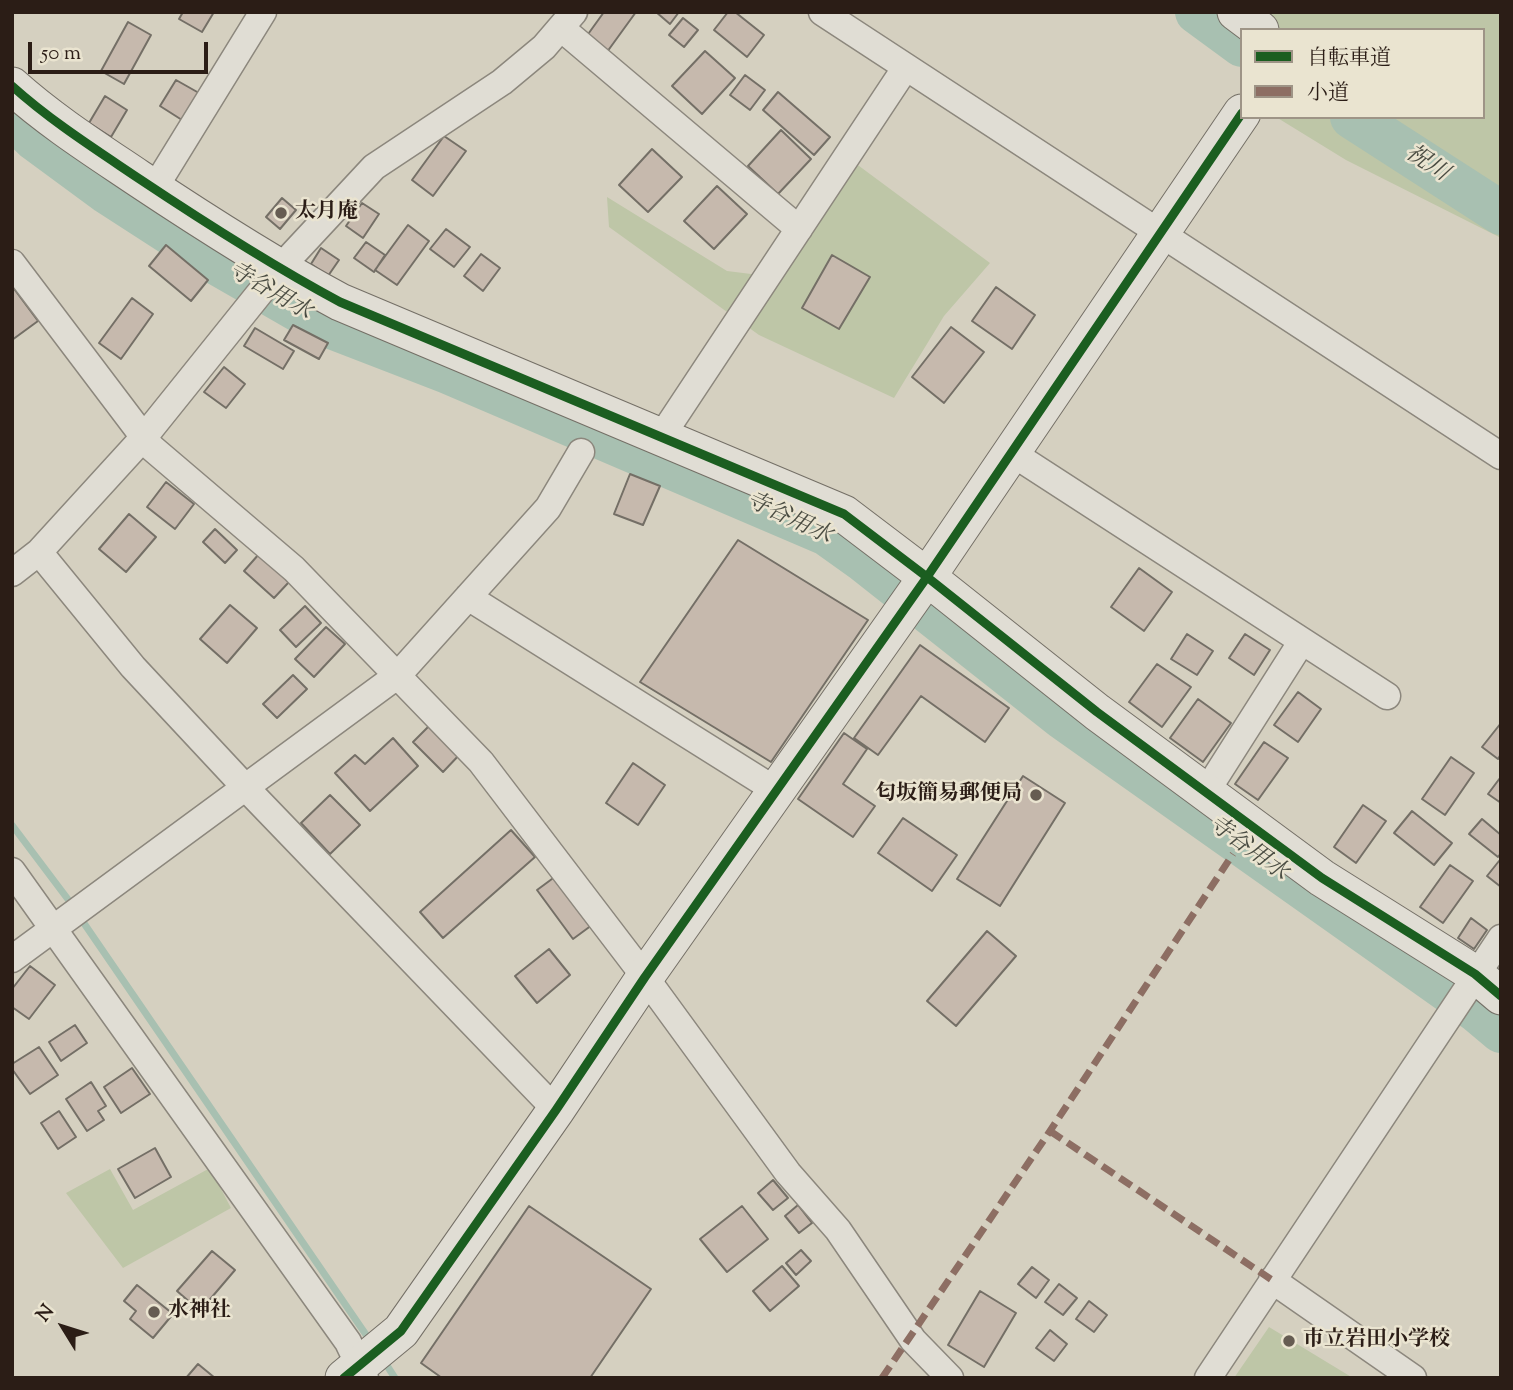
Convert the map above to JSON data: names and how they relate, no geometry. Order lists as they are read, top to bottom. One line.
{"water":["祝川","寺谷用水"],"places":["太月庵","匂坂簡易郵便局","水神社","市立岩田小学校"],"legend":["自転車道","小道"],"scale_bar":"50 m","north":"top left"}
